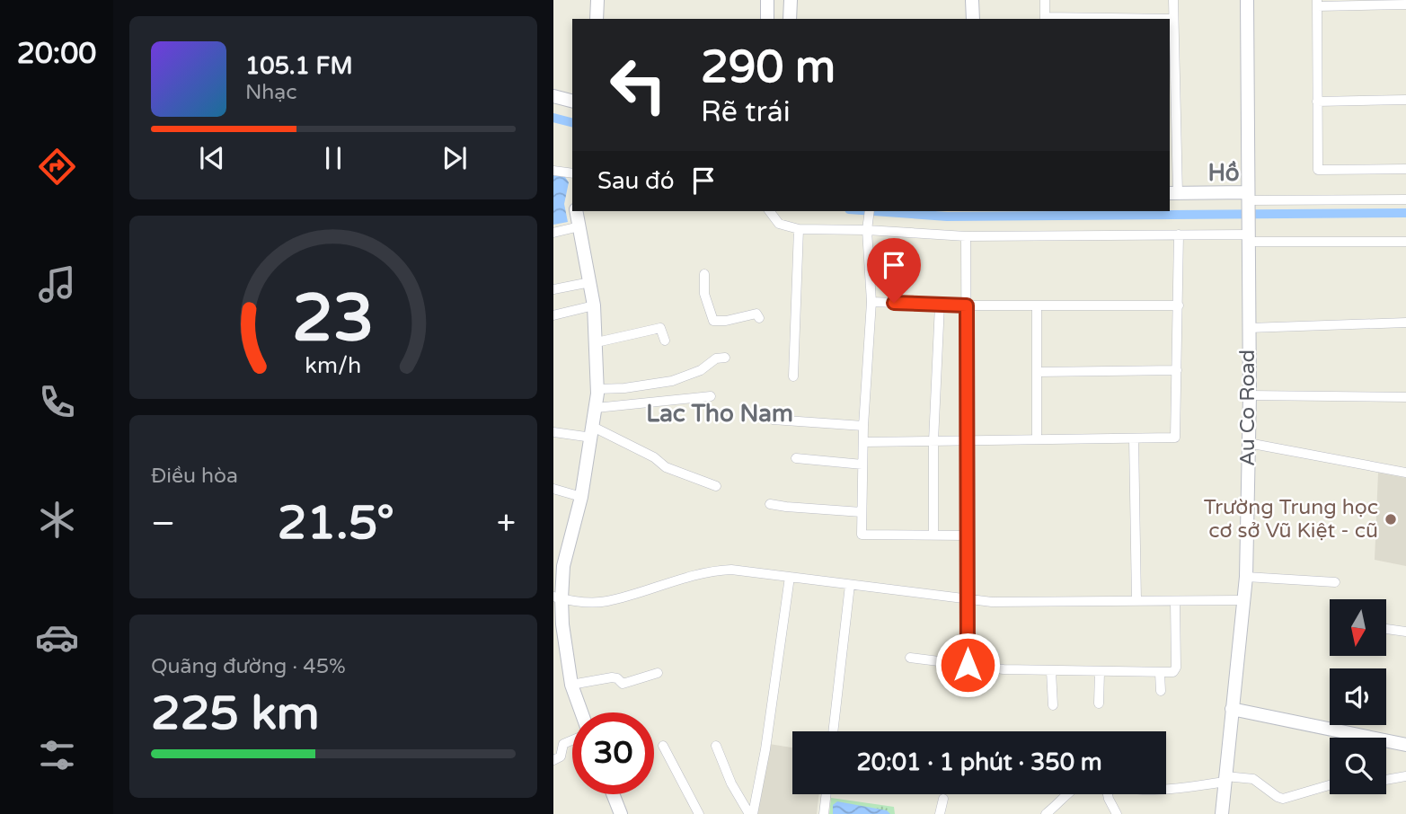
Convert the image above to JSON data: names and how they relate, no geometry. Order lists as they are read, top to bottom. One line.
{"streets":{"main road":["Au Co Road"]},"districts":["Hồ","Lac Tho Nam"],"places":["Trường Trung học cơ sở Vũ Kiệt - cũ"],"north":"bottom","page":{"tabs":"20:00","turn":["290 m","Rẽ trái"],"song":["105.1 FM","Nhạc"],"then":"Sau đó","tile":["Điều hòa",["Quãng đường · 45%","225 km"]],"heat":["−","21.5°","+"],"limit":"30","trip":"20:01 · 1 phút · 350 m","gauge":["23","km/h"]}}
